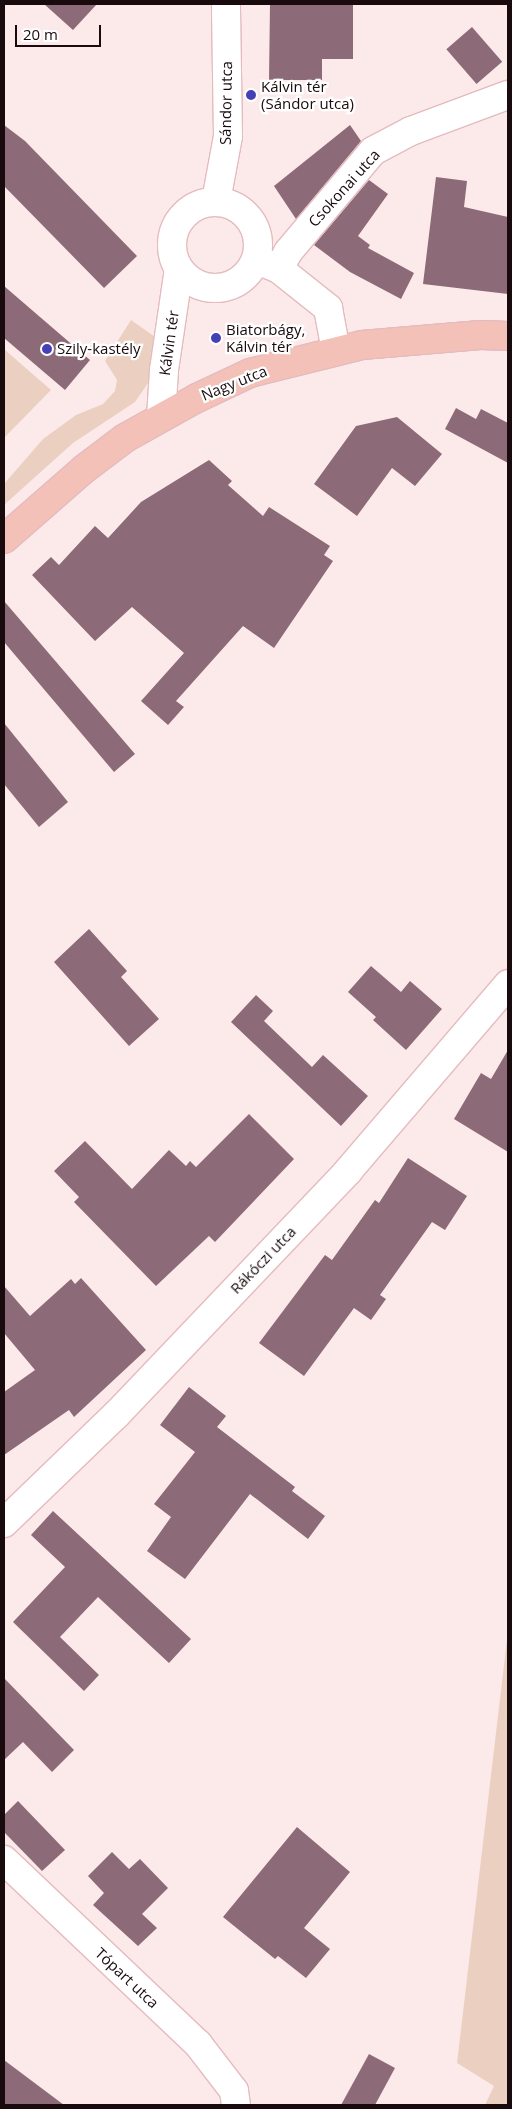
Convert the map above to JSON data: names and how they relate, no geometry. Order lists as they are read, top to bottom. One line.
{"streets":{"main road":["Nagy utca"],"street":["Sándor utca","Csokonai utca","Kálvin tér","Rákóczi utca","Tópart utca"]},"crossings":[["Sándor utca","Csokonai utca"],["Sándor utca","Kálvin tér"],["Csokonai utca","Kálvin tér"],["Kálvin tér","Nagy utca"]],"places":["Kálvin tér (Sándor utca)","Biatorbágy, Kálvin tér","Szily-kastély"],"scale_bar":"20 m"}
